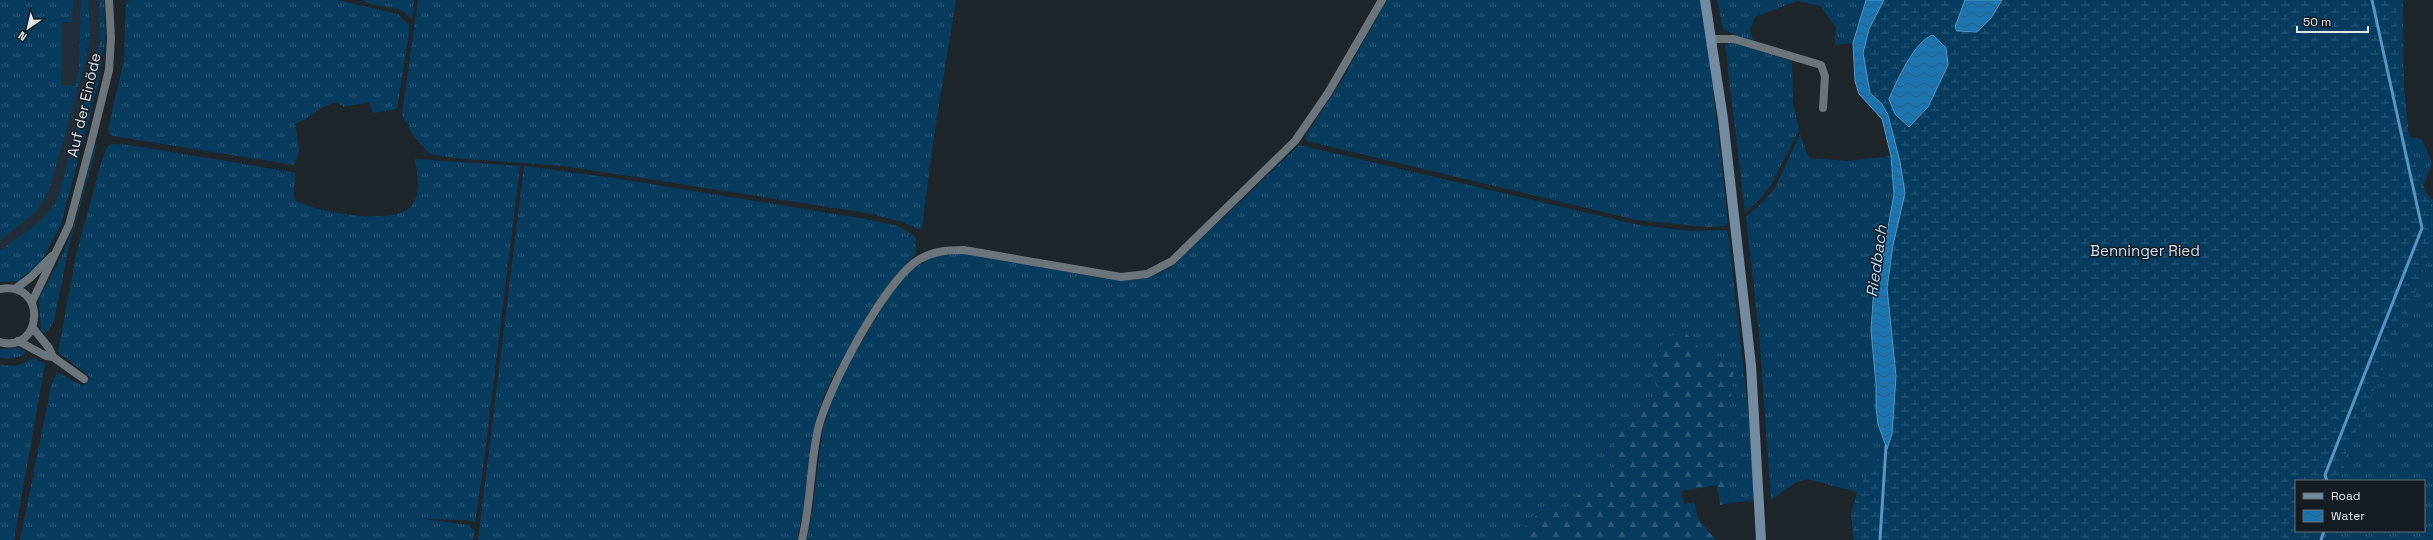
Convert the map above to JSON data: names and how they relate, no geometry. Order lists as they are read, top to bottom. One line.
{"streets":{"street":["Auf der Einöde"]},"water":["Riedbach"],"parks":["Benninger Ried"],"legend":["Road","Water"],"scale_bar":"50 m","north":"bottom left"}
